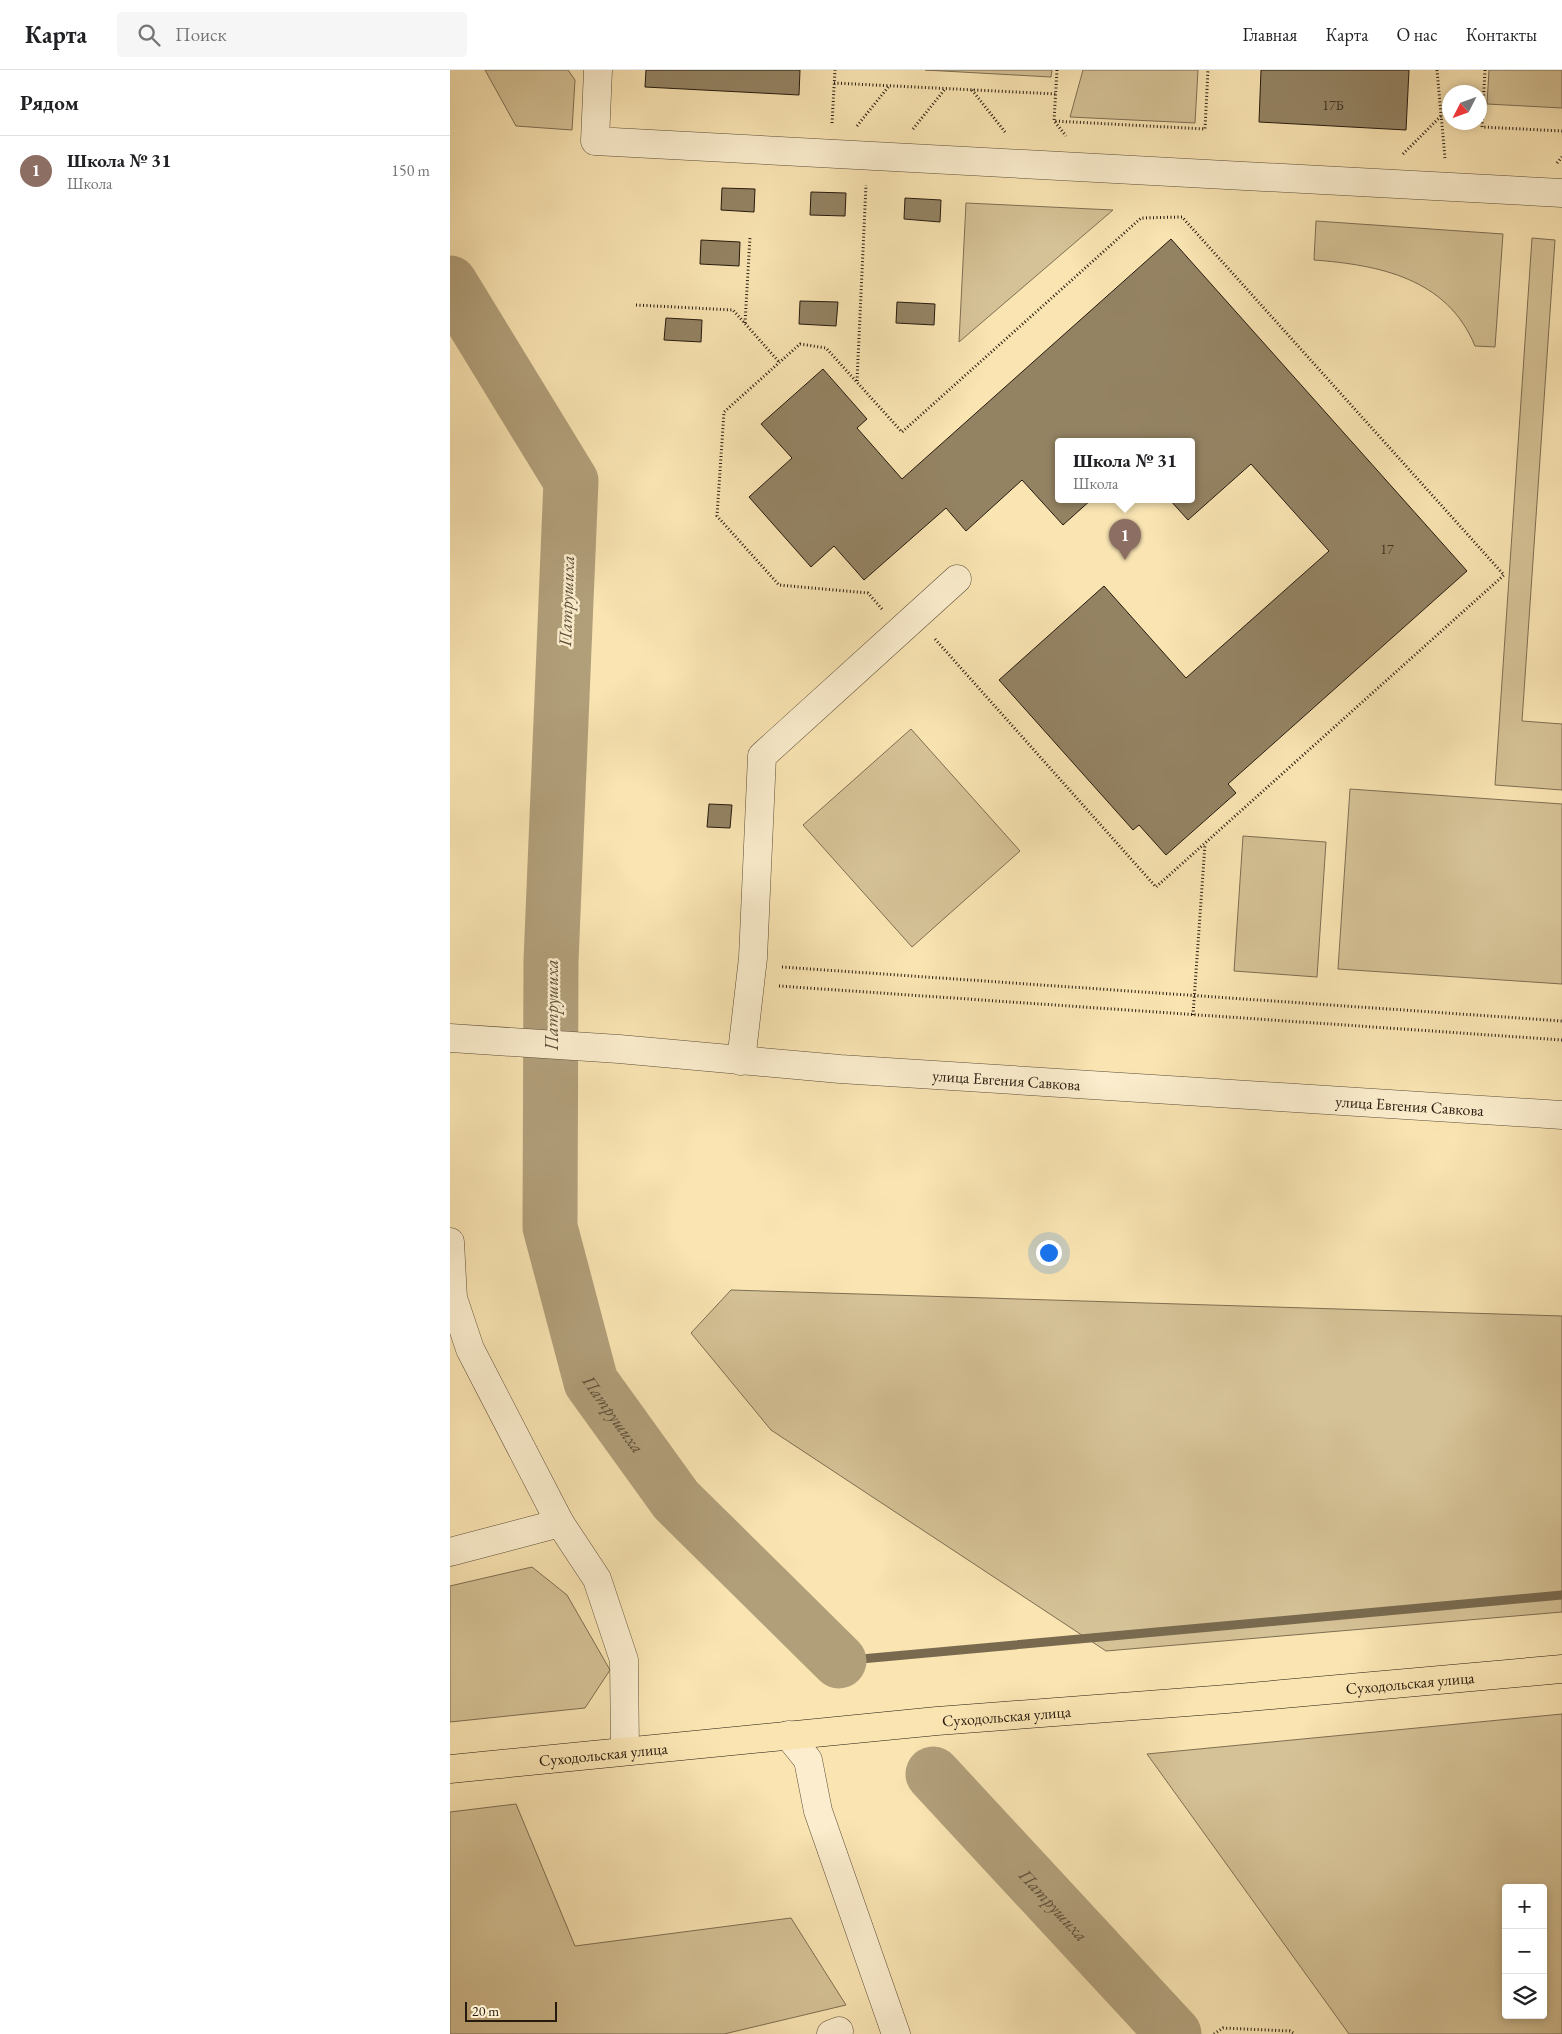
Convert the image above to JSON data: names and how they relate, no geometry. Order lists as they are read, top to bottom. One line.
{"streets":{"main road":["Суходольская улица"],"street":["улица Евгения Савкова"]},"water":["Патрушиха"],"house_numbers":["17Б","17"],"scale_bar":"20 m","north":"bottom left","page":{"header":"Карта","search":"Поиск","nav":["Главная","Карта","О нас","Контакты"],"heading":"Рядом","list":[{"mark":"1","name":"Школа № 31","note":"Школа","value":"150 m"}],"popup":["Школа № 31","Школа"],"pins":"1","map_buttons":["+","−"],"scale":"20 m"}}
